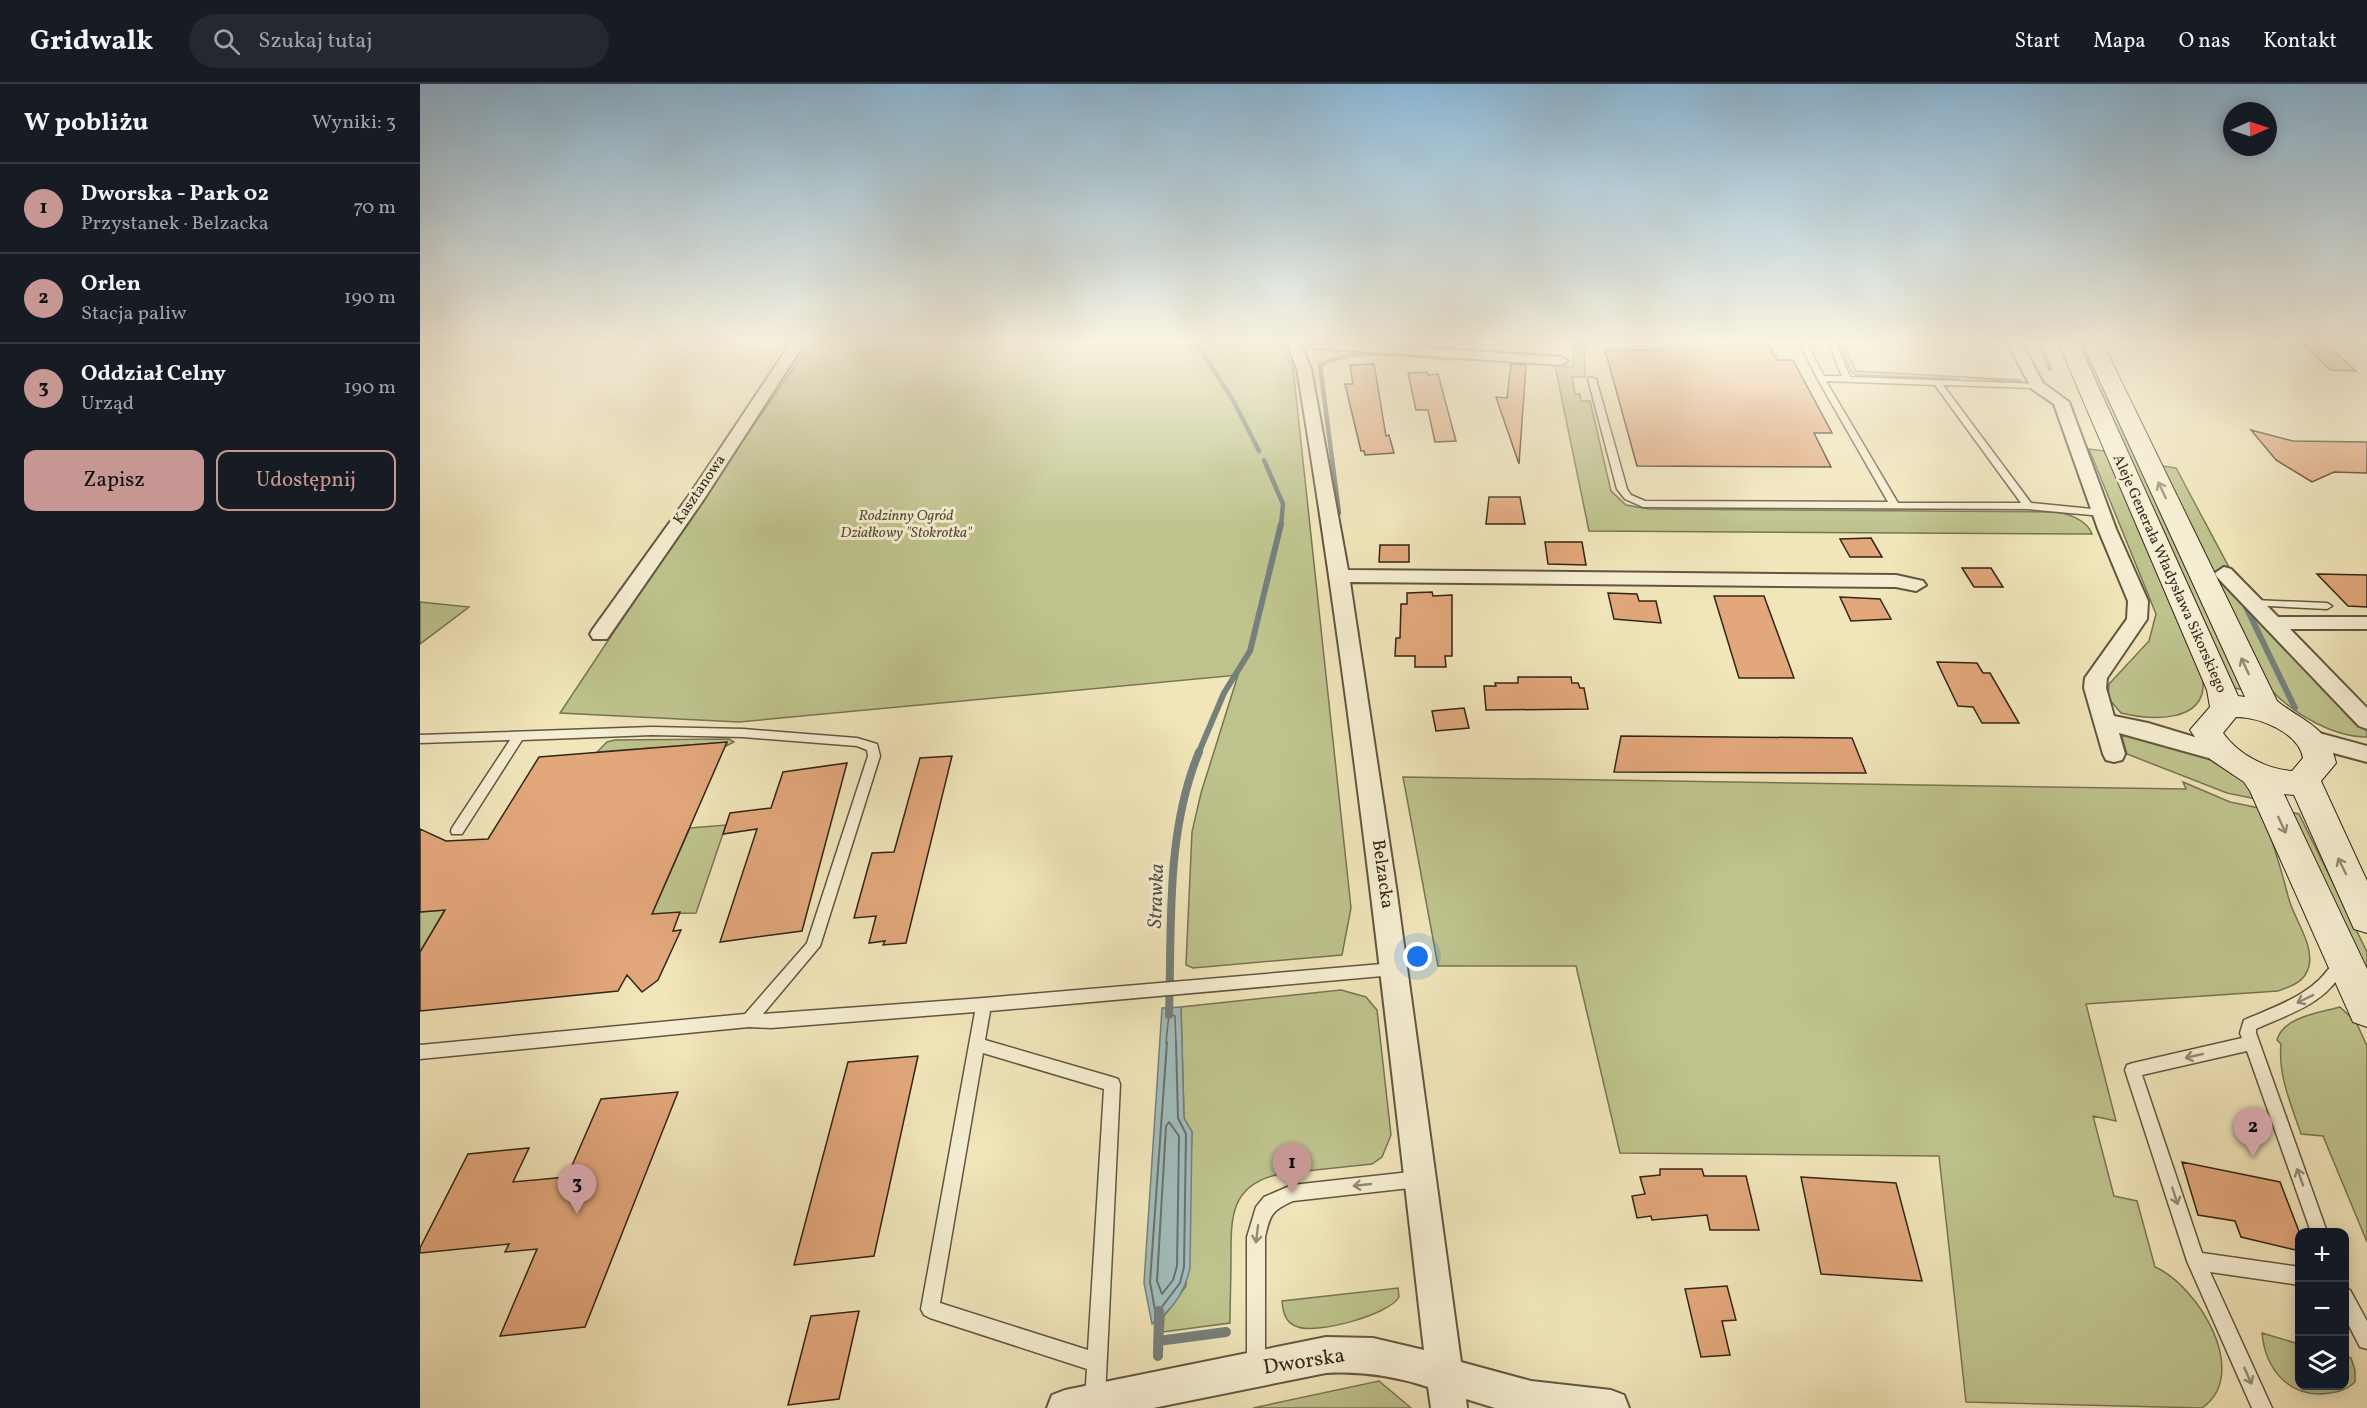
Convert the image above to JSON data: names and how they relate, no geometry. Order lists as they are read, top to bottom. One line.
{"streets":{"main road":["Aleje Generała Władysława Sikorskiego"],"street":["Kasztanowa","Belzacka","Dworska"]},"crossings":[["Belzacka","Dworska"]],"water":["Strawka"],"parks":["Rodzinny Ogród Działkowy \"Stokrotka\""],"north":"right","page":{"header":"Gridwalk","search":"Szukaj tutaj","nav":["Start","Mapa","O nas","Kontakt"],"heading":["W pobliżu","Wyniki: 3"],"list":[{"mark":"1","name":"Dworska - Park 02","note":"Przystanek · Belzacka","value":"70 m"},{"mark":"2","name":"Orlen","note":"Stacja paliw","value":"190 m"},{"mark":"3","name":"Oddział Celny","note":"Urząd","value":"190 m"}],"buttons":["Zapisz","Udostępnij"],"pins":["2","1","3"],"map_buttons":["+","−"]}}
